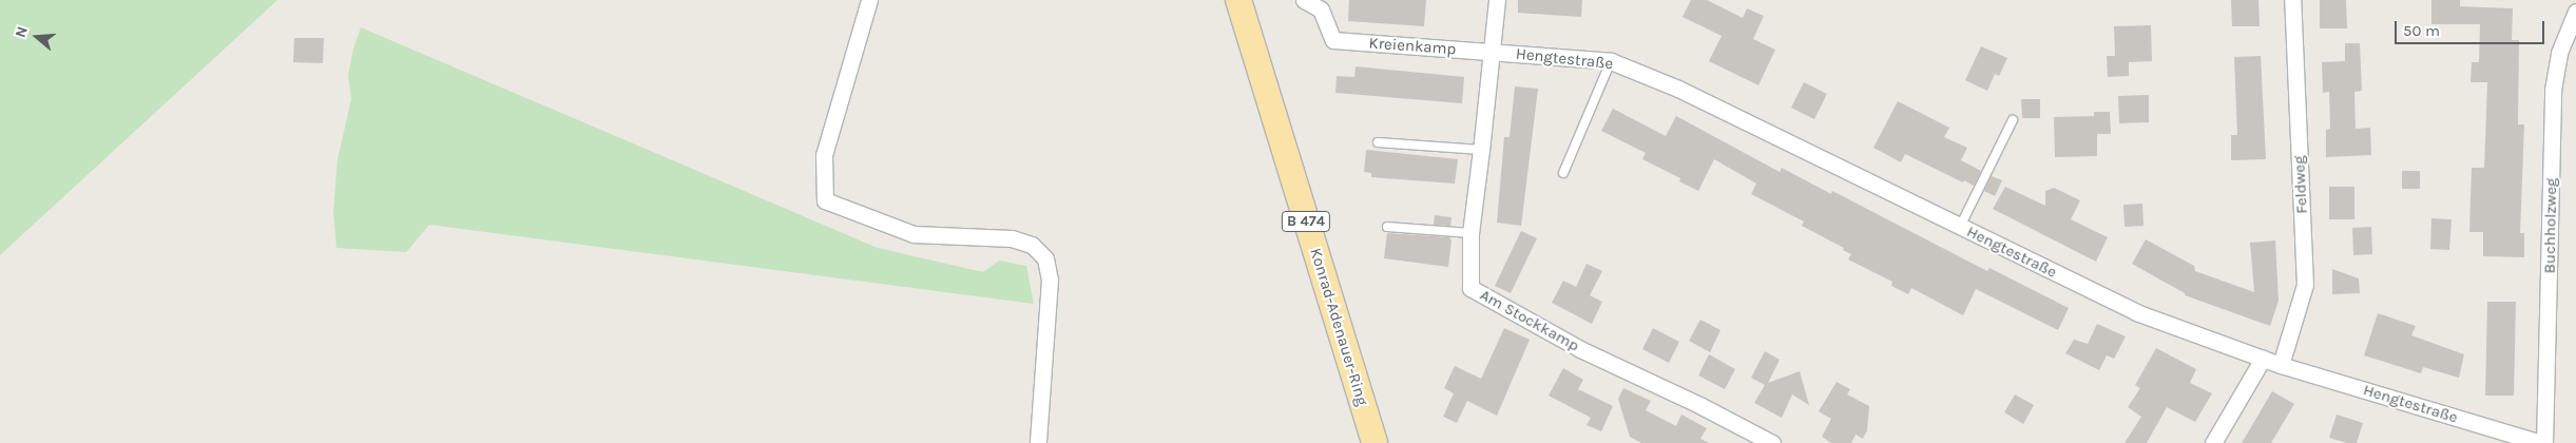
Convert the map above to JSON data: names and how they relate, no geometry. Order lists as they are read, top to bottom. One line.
{"streets":{"main road":["B 474","Konrad-Adenauer-Ring"],"street":["Kreienkamp","Hengtestraße","Feldweg","Buchholzweg","Am Stockkamp"]},"crossings":[["Kreienkamp","Hengtestraße"],["Kreienkamp","Am Stockkamp"],["Hengtestraße","Feldweg"],["Hengtestraße","Buchholzweg"],["Hengtestraße","Am Stockkamp"]],"scale_bar":"50 m","north":"left"}
